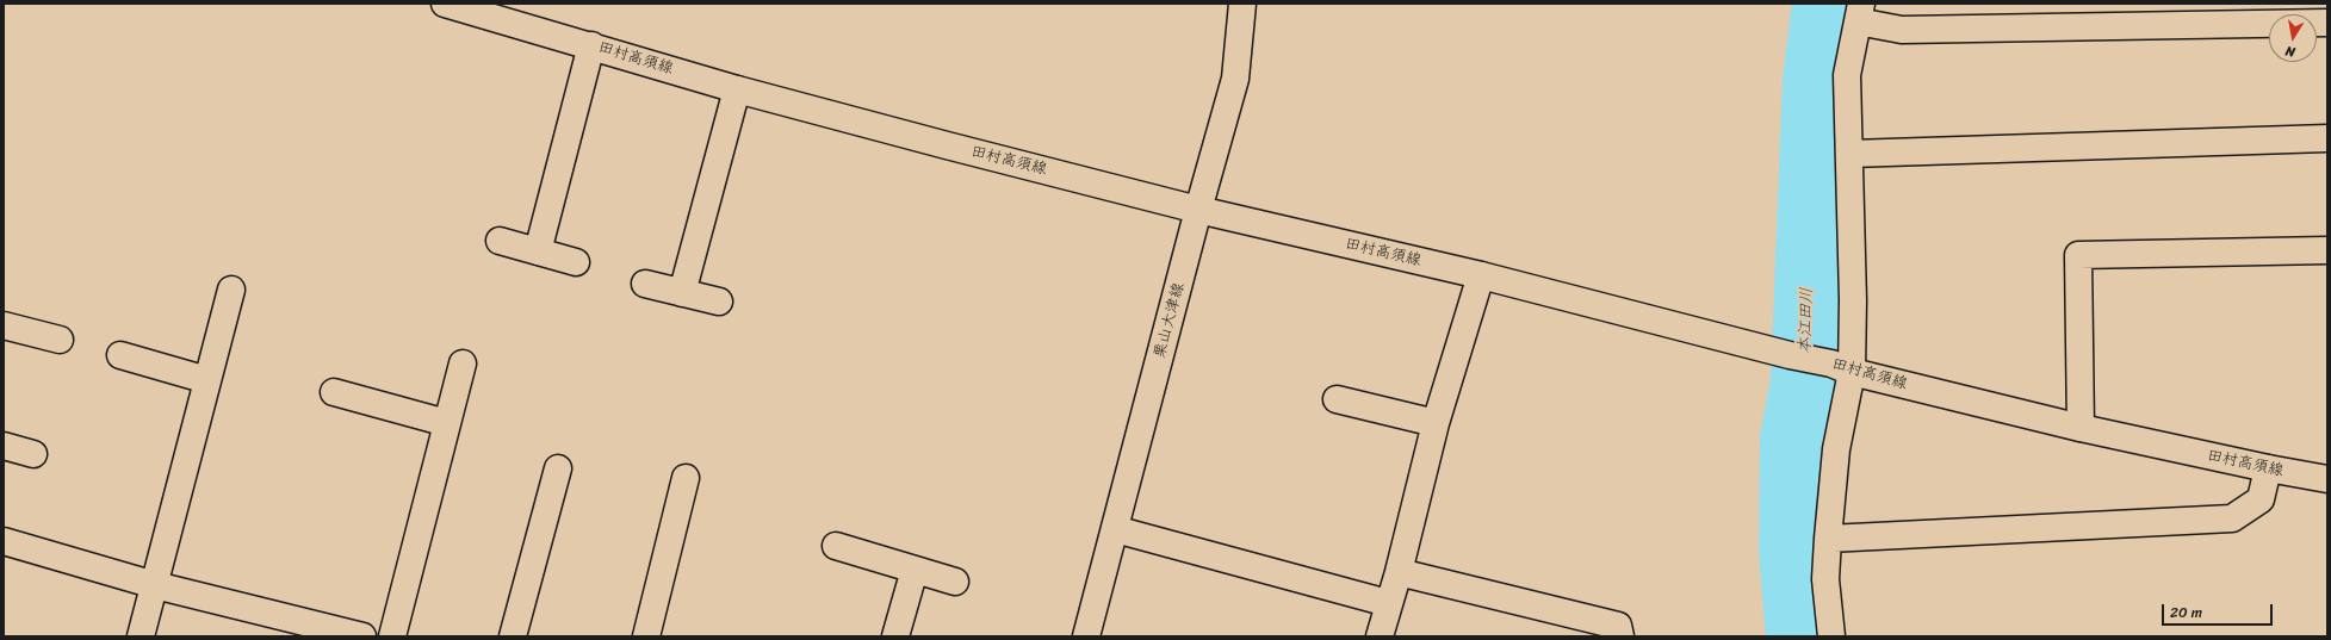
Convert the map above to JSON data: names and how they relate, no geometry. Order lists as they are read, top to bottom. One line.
{"streets":{"street":["田村高須線","栗山大津線"]},"crossings":[["田村高須線","栗山大津線"]],"water":["本江田川"],"scale_bar":"20 m","north":"bottom"}
